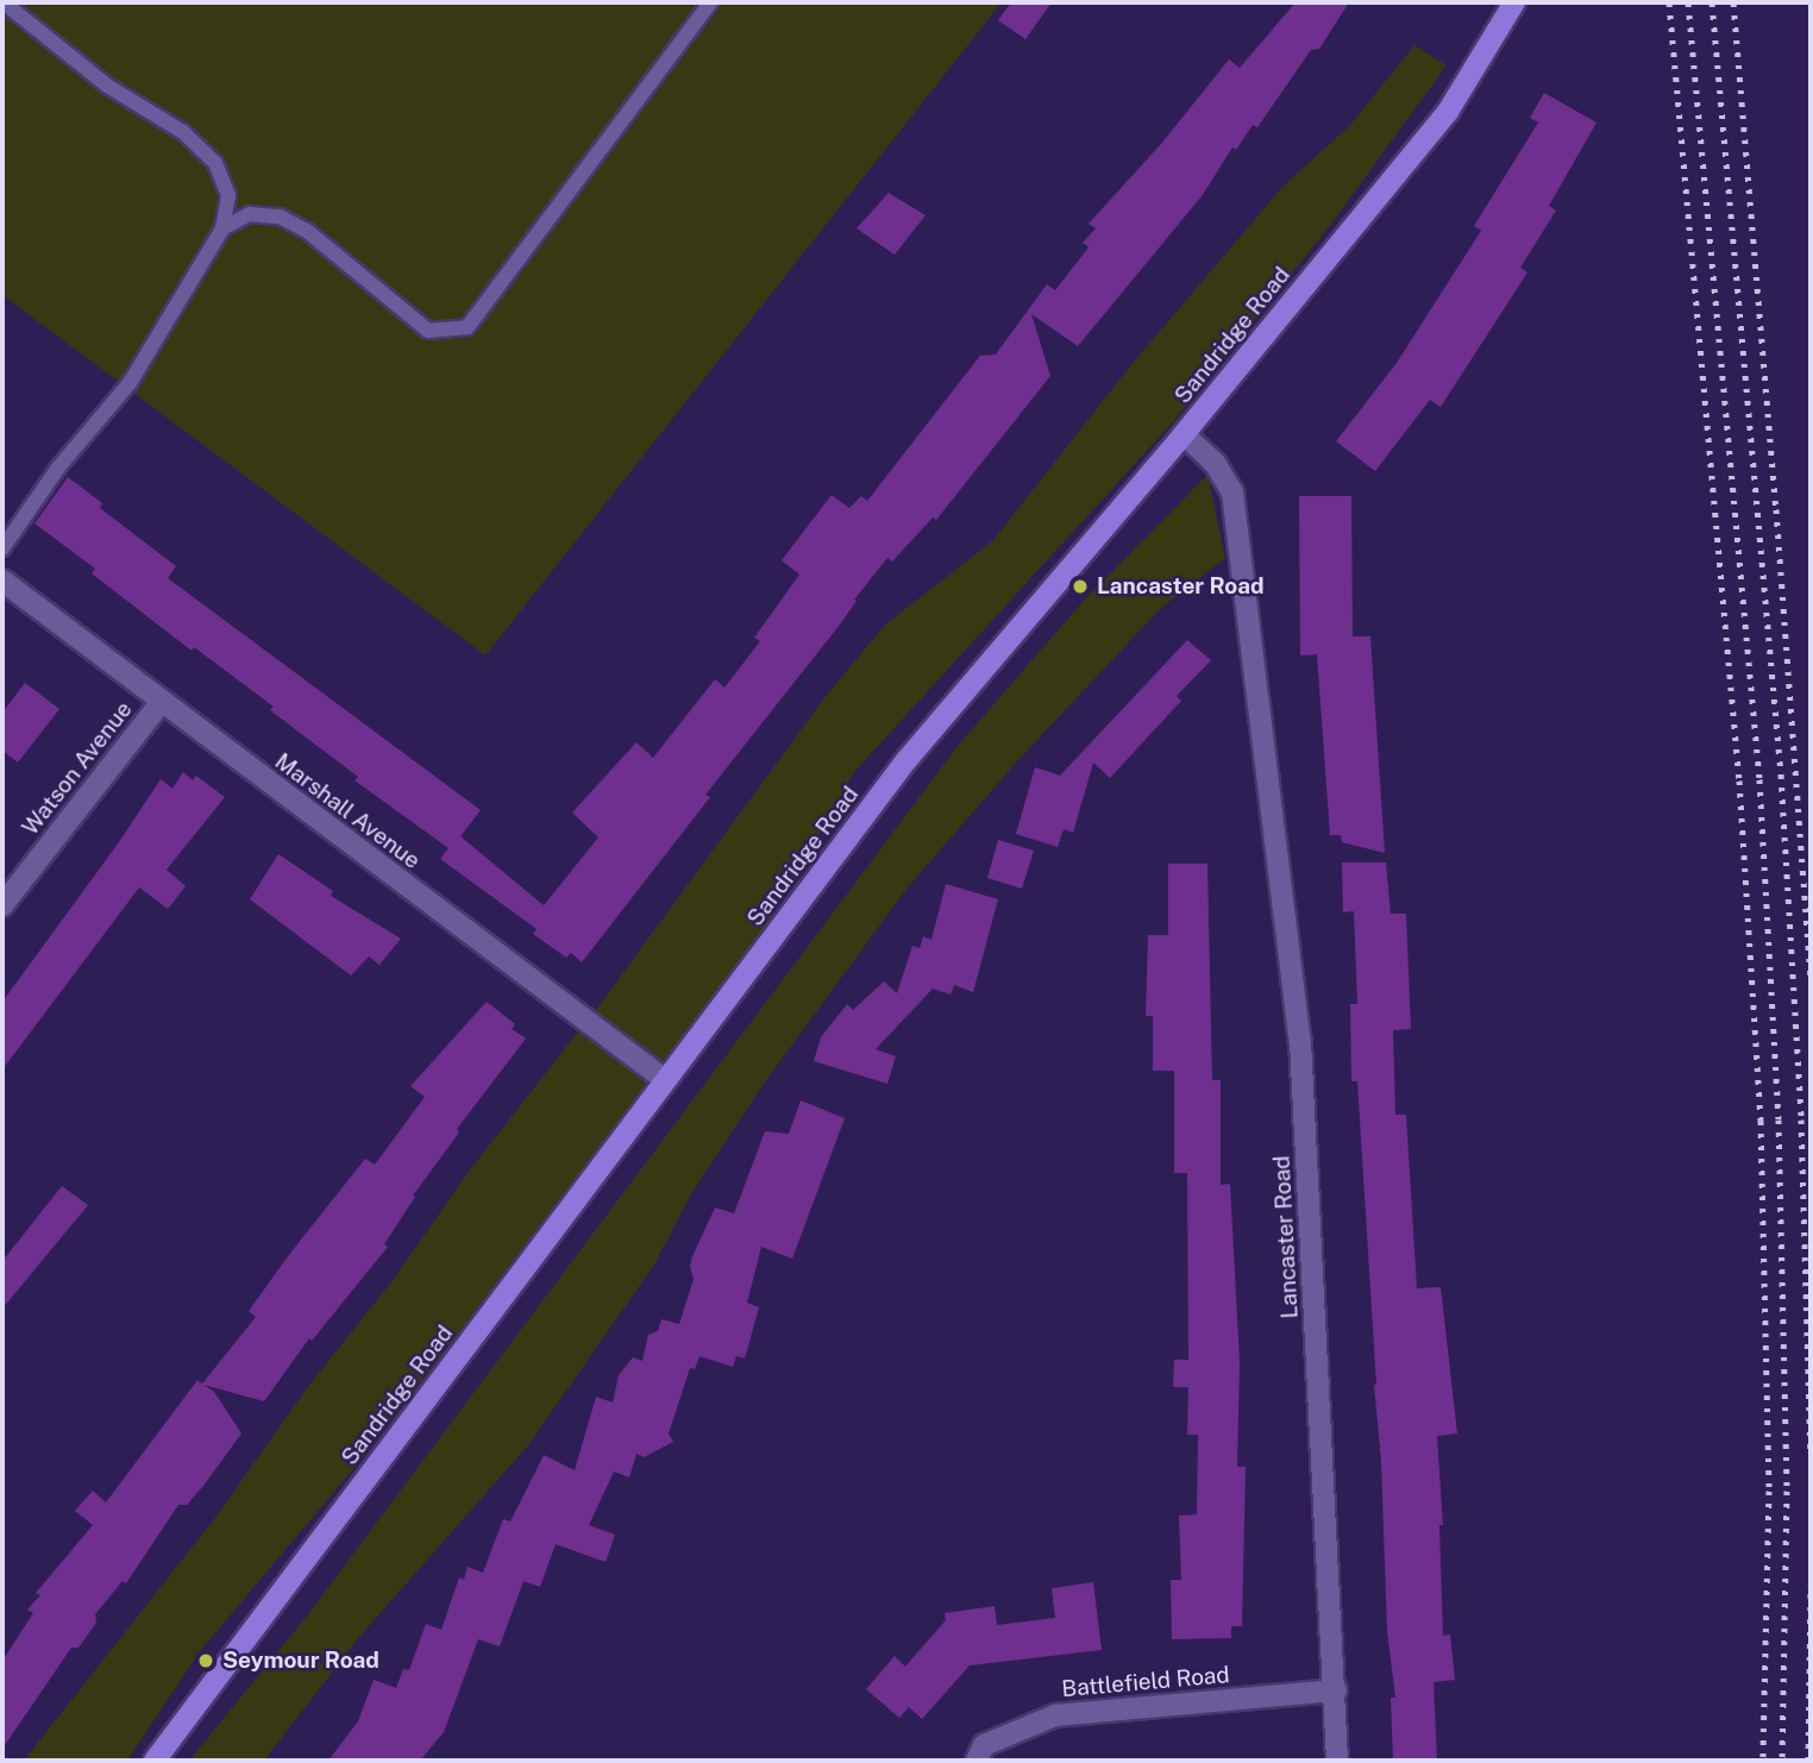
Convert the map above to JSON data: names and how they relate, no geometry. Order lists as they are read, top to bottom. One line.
{"streets":{"main road":["Sandridge Road"],"street":["Watson Avenue","Marshall Avenue","Lancaster Road","Battlefield Road"]},"crossings":[["Sandridge Road","Marshall Avenue"],["Sandridge Road","Lancaster Road"],["Watson Avenue","Marshall Avenue"],["Lancaster Road","Battlefield Road"]],"places":["Lancaster Road","Seymour Road"]}
